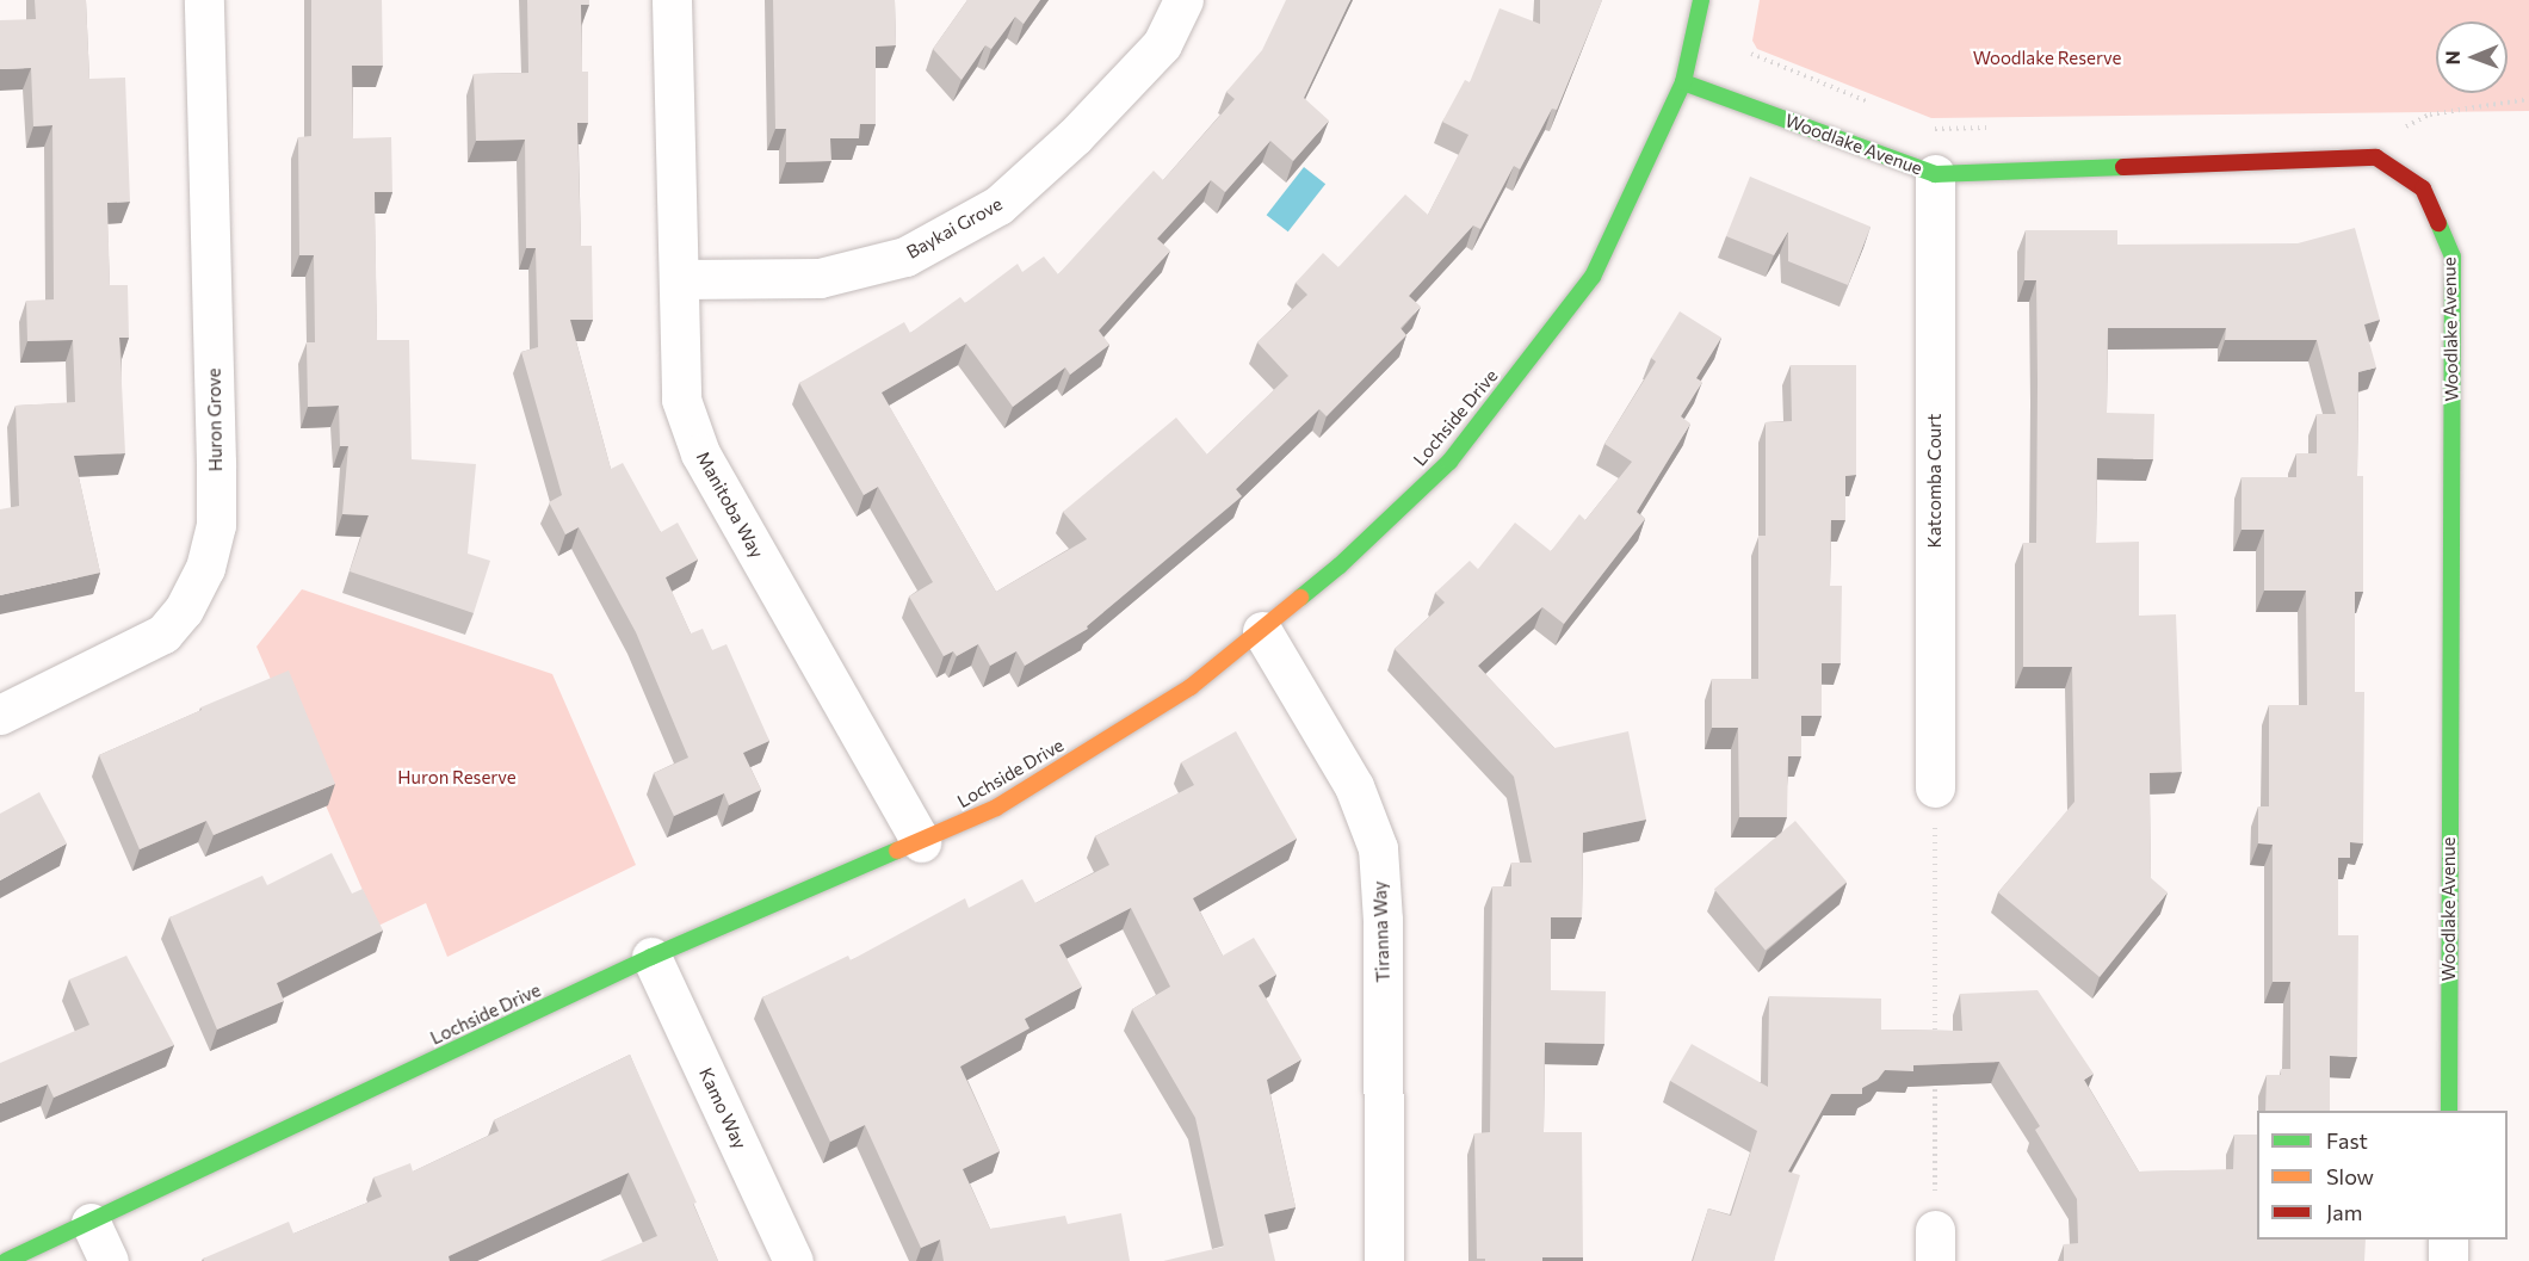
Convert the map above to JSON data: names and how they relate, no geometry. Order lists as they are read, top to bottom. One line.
{"streets":{"street":["Woodlake Avenue","Baykai Grove","Lochside Drive","Huron Grove","Katcomba Court","Manitoba Way","Tiranna Way","Kamo Way"]},"crossings":[["Woodlake Avenue","Lochside Drive"],["Woodlake Avenue","Katcomba Court"],["Baykai Grove","Manitoba Way"],["Lochside Drive","Manitoba Way"],["Lochside Drive","Tiranna Way"],["Lochside Drive","Kamo Way"]],"parks":["Woodlake Reserve","Huron Reserve"],"legend":["Fast","Slow","Jam"],"north":"left"}
